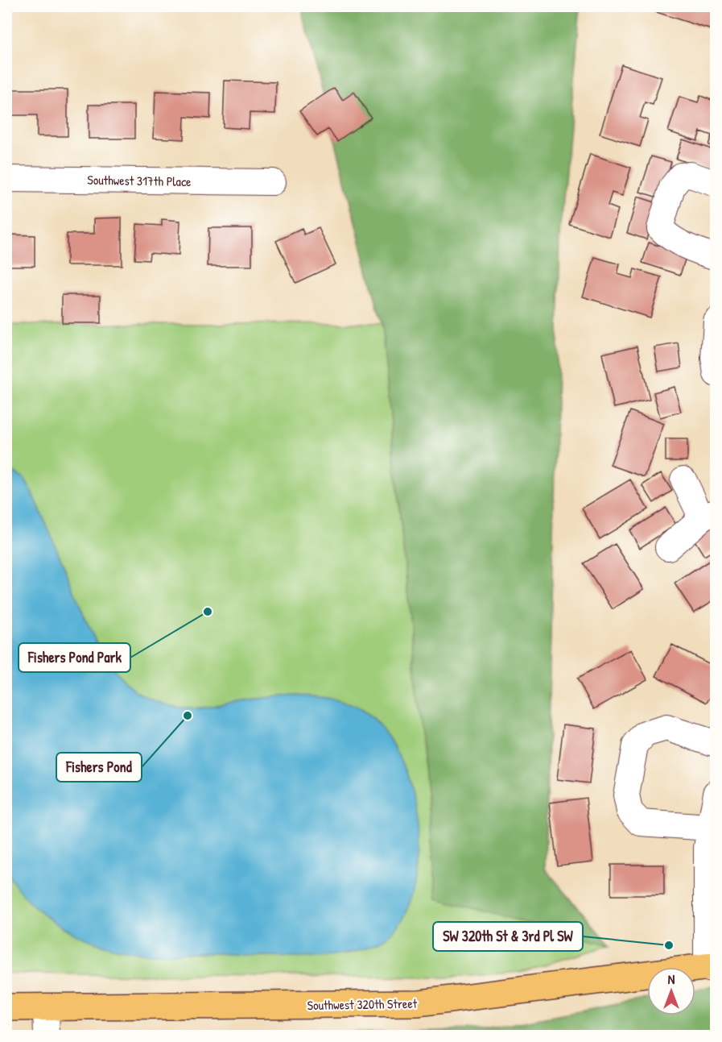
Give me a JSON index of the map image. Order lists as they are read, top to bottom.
{
  "streets": {
    "main road": ["Southwest 320th Street"],
    "street": ["Southwest 317th Place"]
  },
  "places": ["Fishers Pond Park", "Fishers Pond", "SW 320th St & 3rd Pl SW"],
  "north": "top"
}
